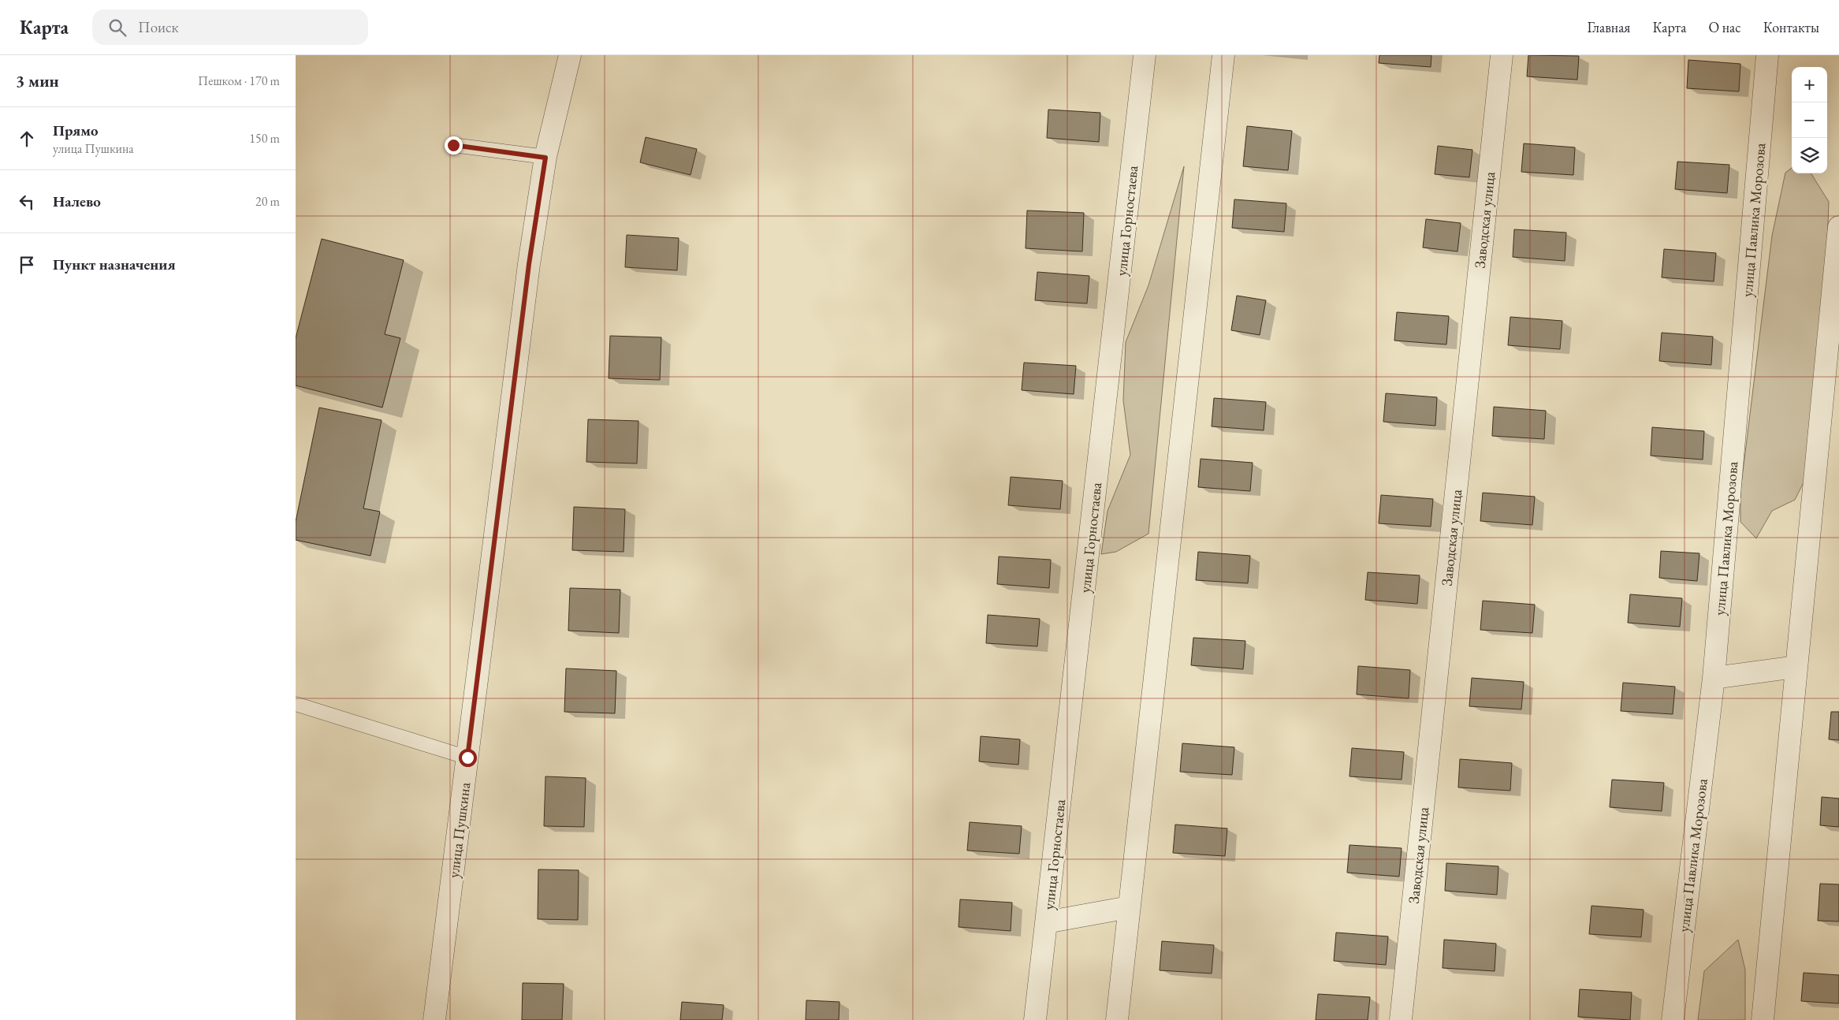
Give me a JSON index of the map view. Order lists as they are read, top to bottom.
{
  "streets": {
    "street": [
      "Заводская улица",
      "улица Павлика Морозова",
      "улица Горностаева",
      "улица Пушкина"
    ]
  },
  "page": {
    "header": "Карта",
    "search": "Поиск",
    "nav": [
      "Главная",
      "Карта",
      "О нас",
      "Контакты"
    ],
    "heading": ["3 мин", "Пешком · 170 m"],
    "map_buttons": ["+", "−"],
    "list": [
      ["Прямо", "улица Пушкина", "150 m"],
      ["Налево", "20 m"],
      "Пункт назначения"
    ]
  }
}
